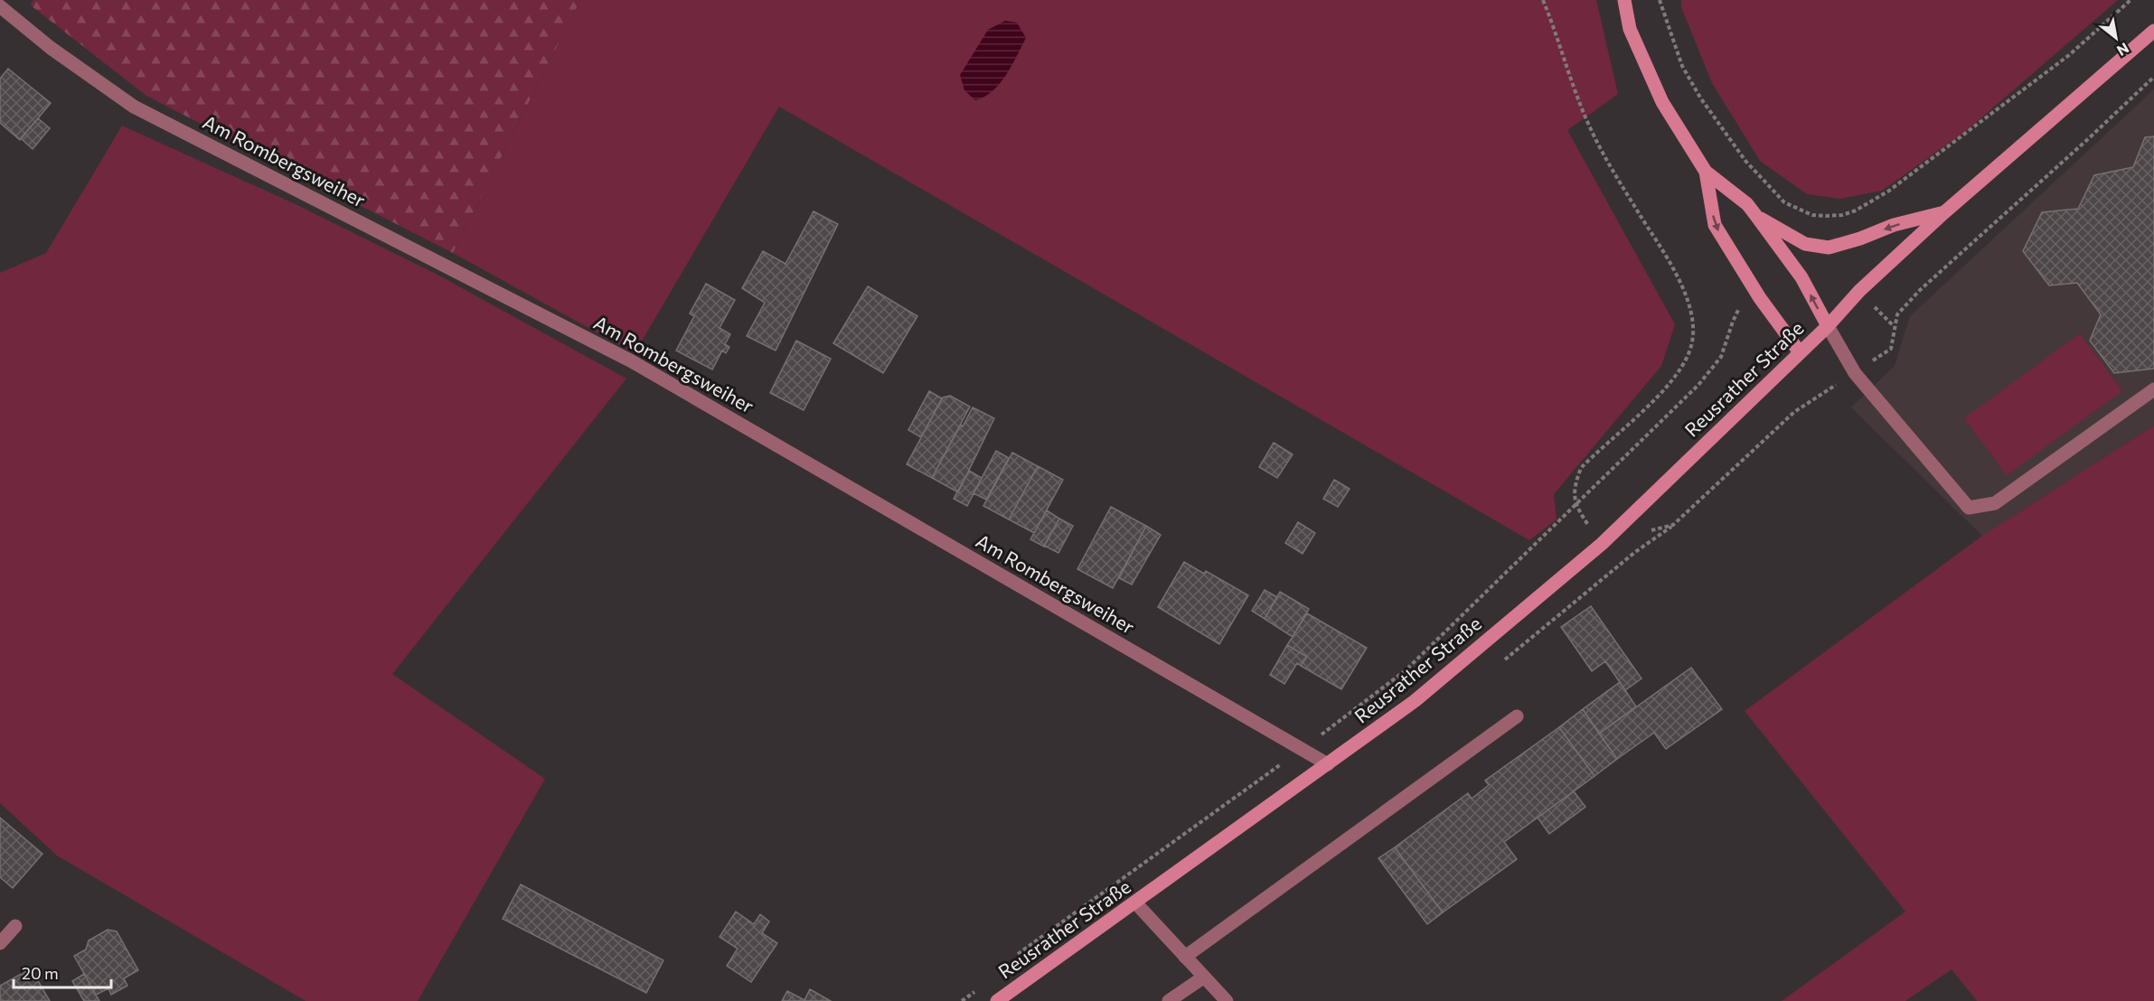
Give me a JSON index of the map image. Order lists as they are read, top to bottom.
{
  "streets": {
    "main road": ["Reusrather Straße"],
    "street": ["Am Rombergsweiher"]
  },
  "crossings": [
    ["Am Rombergsweiher", "Reusrather Straße"]
  ],
  "scale_bar": "20 m",
  "north": "bottom right"
}
